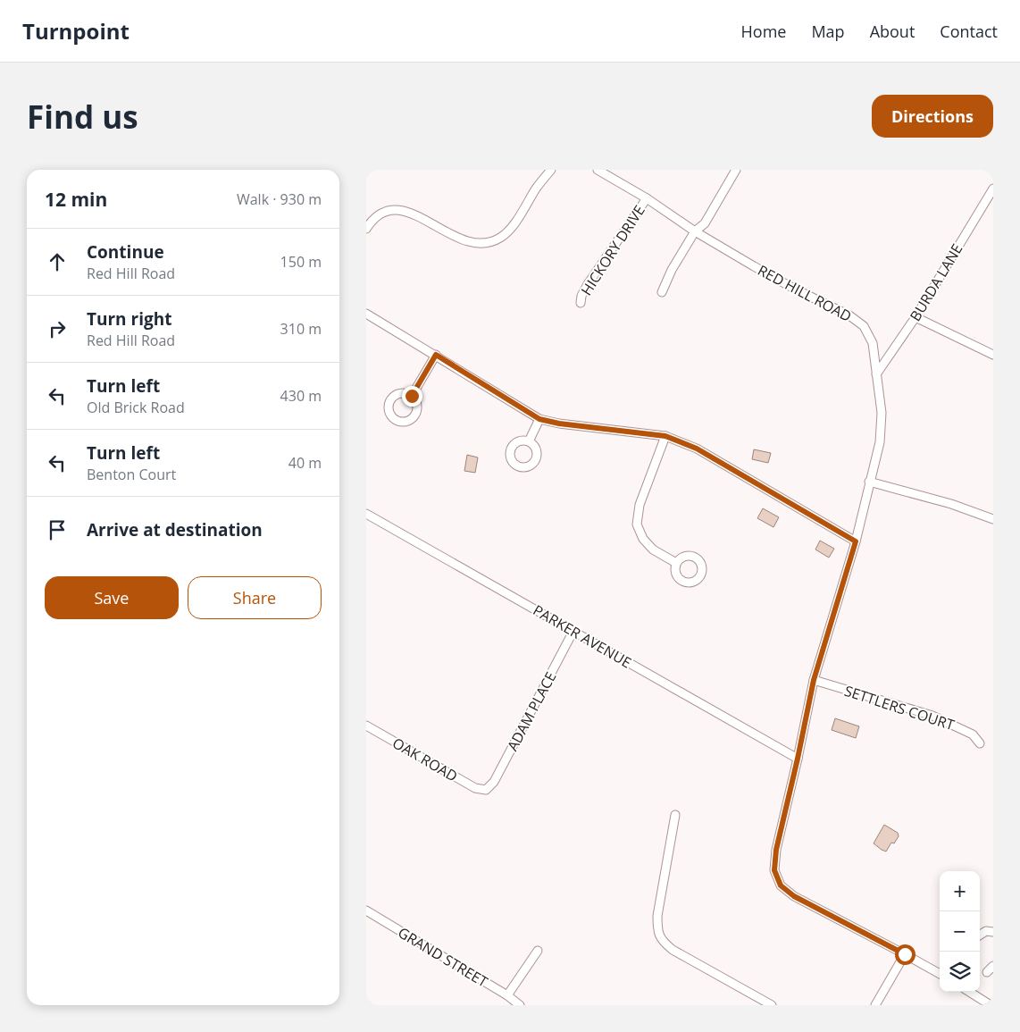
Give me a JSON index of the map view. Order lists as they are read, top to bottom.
{
  "streets": {
    "street": [
      "HICKORY DRIVE",
      "BURDA LANE",
      "RED HILL ROAD",
      "PARKER AVENUE",
      "SETTLERS COURT",
      "ADAM PLACE",
      "OAK ROAD",
      "GRAND STREET"
    ]
  },
  "crossings": [
    ["HICKORY DRIVE", "RED HILL ROAD"],
    ["BURDA LANE", "RED HILL ROAD"],
    ["RED HILL ROAD", "PARKER AVENUE"],
    ["RED HILL ROAD", "SETTLERS COURT"],
    ["PARKER AVENUE", "ADAM PLACE"],
    ["ADAM PLACE", "OAK ROAD"]
  ],
  "page": {
    "header": "Turnpoint",
    "nav": [
      "Home",
      "Map",
      "About",
      "Contact"
    ],
    "buttons": [
      "Directions",
      ["Save", "Share"]
    ],
    "title": "Find us",
    "heading": ["12 min", "Walk · 930 m"],
    "list": [
      ["Continue", "Red Hill Road", "150 m"],
      ["Turn right", "Red Hill Road", "310 m"],
      ["Turn left", "Old Brick Road", "430 m"],
      ["Turn left", "Benton Court", "40 m"],
      "Arrive at destination"
    ],
    "map_buttons": ["+", "−"]
  }
}
